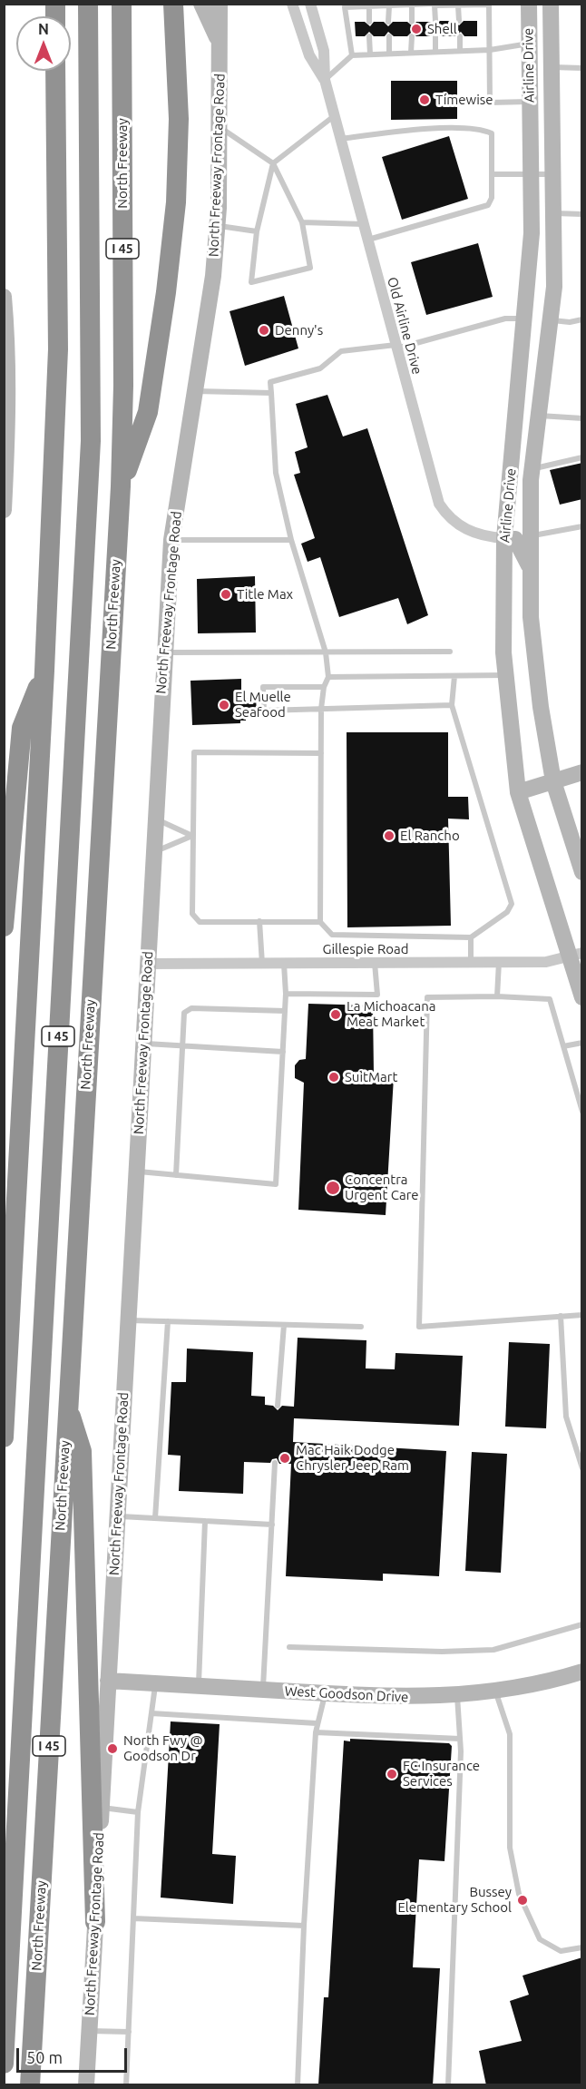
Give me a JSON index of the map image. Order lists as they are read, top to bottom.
{
  "streets": {
    "highway": ["North Freeway", "I 45"],
    "main road": ["Airline Drive", "North Freeway Frontage Road", "West Goodson Drive"],
    "street": ["Old Airline Drive", "Gillespie Road"]
  },
  "crossings": [
    ["Airline Drive", "Old Airline Drive"],
    ["Airline Drive", "Gillespie Road"],
    ["North Freeway Frontage Road", "Gillespie Road"],
    ["North Freeway Frontage Road", "West Goodson Drive"]
  ],
  "places": [
    "Shell",
    "Timewise",
    "Denny's",
    "Title Max",
    "El Muelle Seafood",
    "El Rancho",
    "La Michoacana Meat Market",
    "SuitMart",
    "Concentra Urgent Care",
    "Mac Haik Dodge Chrysler Jeep Ram",
    "North Fwy @ Goodson Dr",
    "FC Insurance Services",
    "Bussey Elementary School"
  ],
  "scale_bar": "50 m",
  "north": "top"
}
